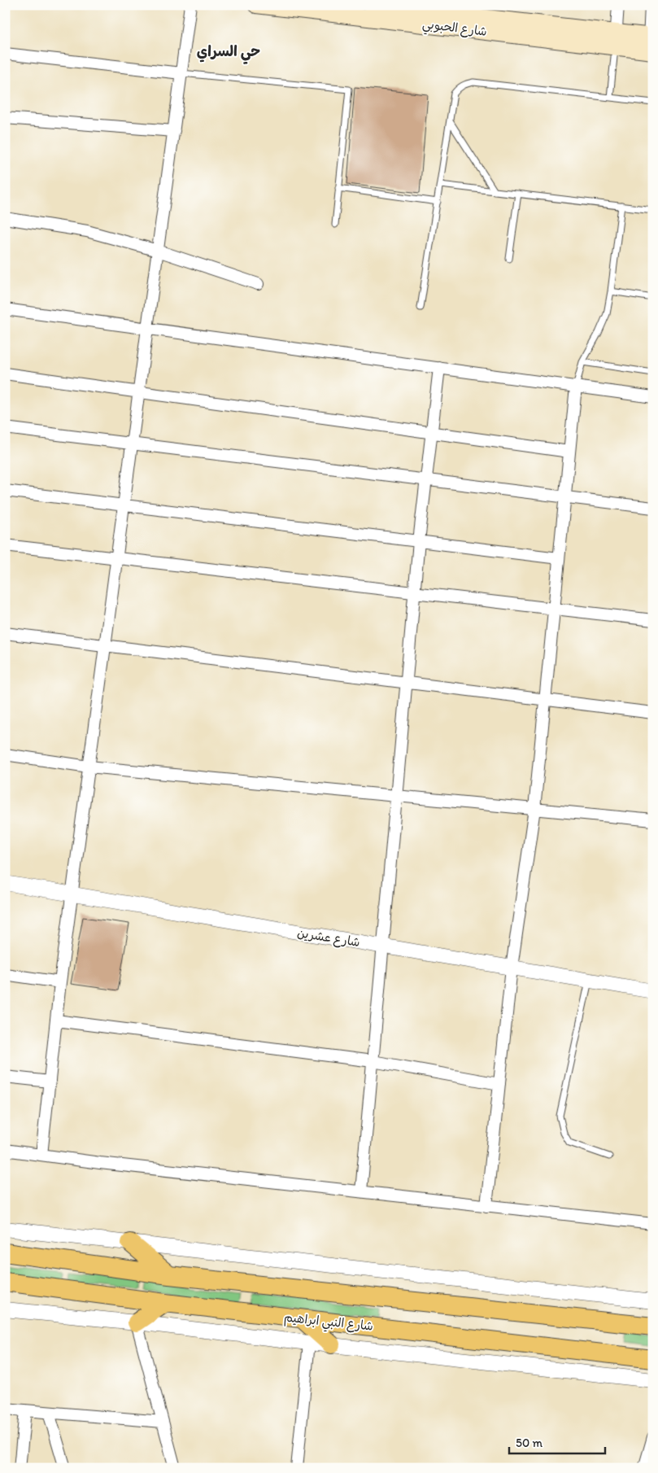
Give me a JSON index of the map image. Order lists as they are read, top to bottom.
{
  "streets": {
    "main road": ["شارع الحبوبي", "شارع النبي ابراهيم"],
    "street": ["شارع عشرين"]
  },
  "districts": ["حي السراي"],
  "scale_bar": "50 m"
}
